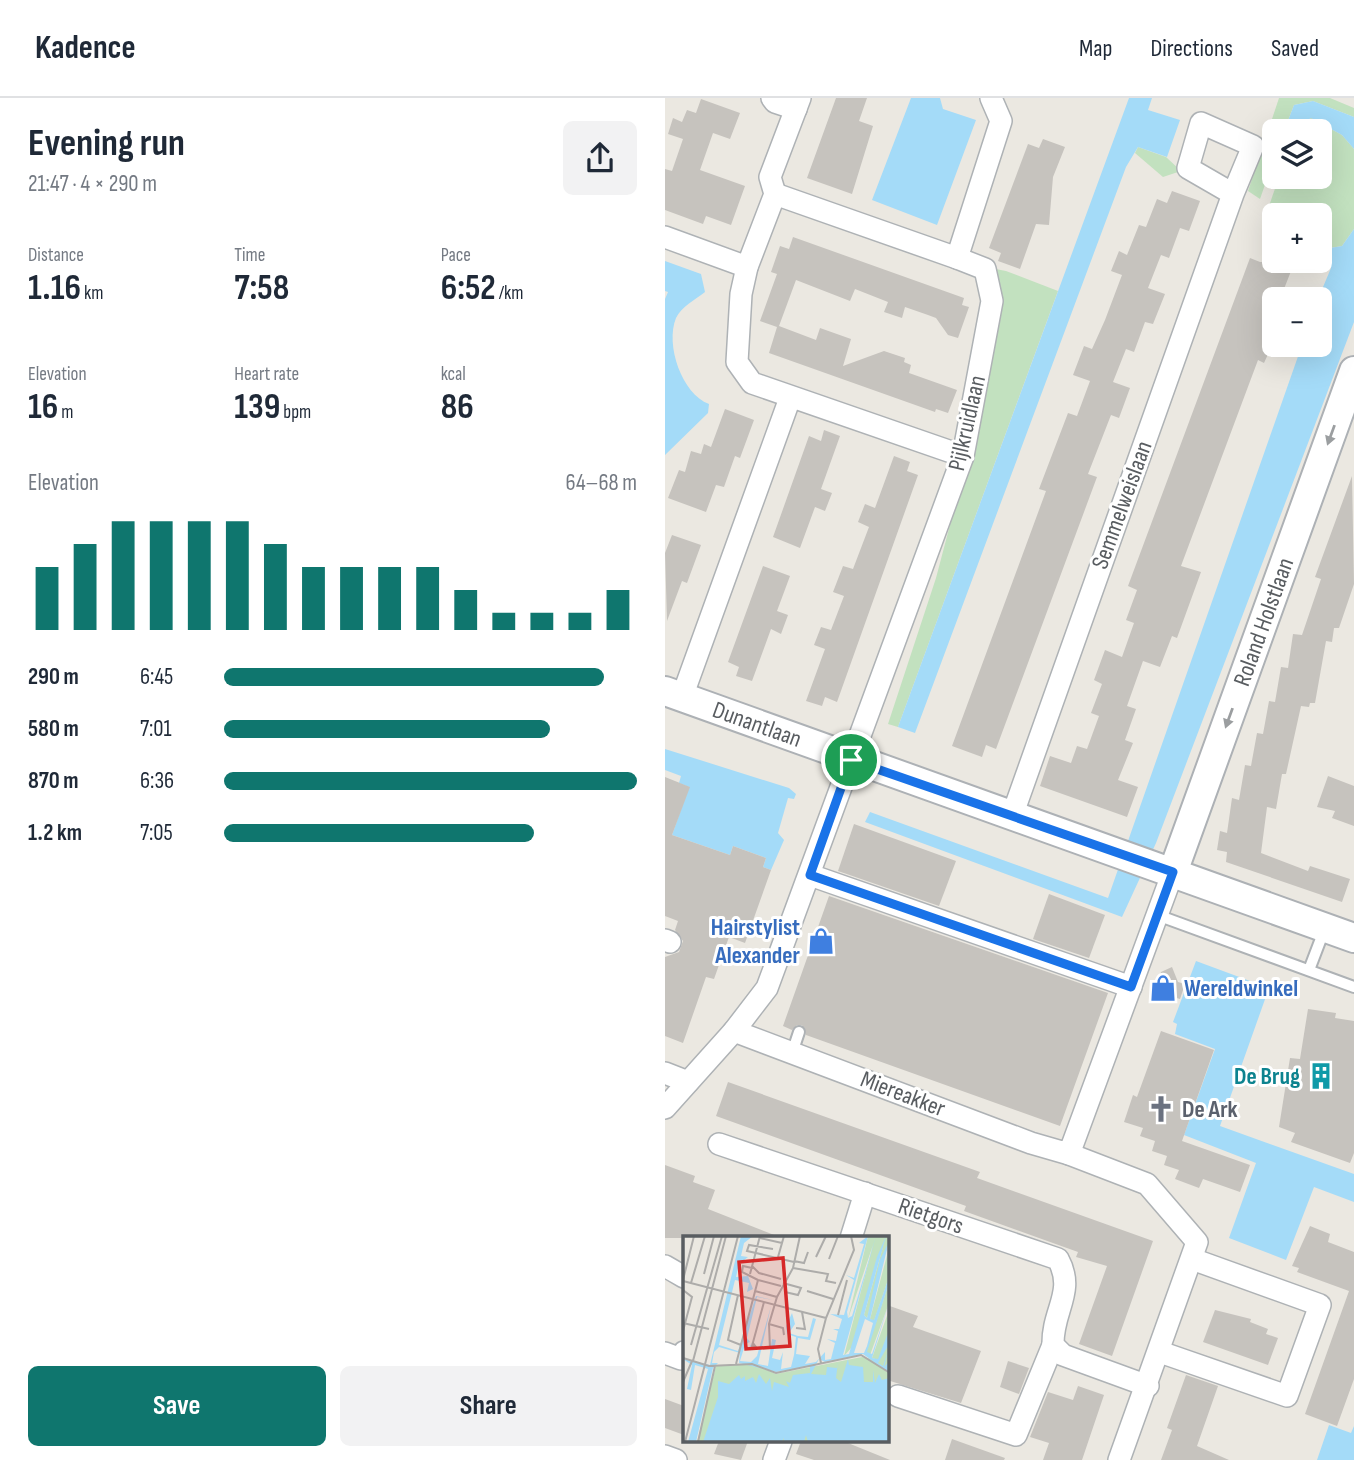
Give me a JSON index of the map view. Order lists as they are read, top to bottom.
{
  "streets": {
    "street": [
      "Pijlkruidlaan",
      "Semmelweislaan",
      "Roland Holstlaan",
      "Dunantlaan",
      "Miereakker",
      "Rietgors"
    ]
  },
  "crossings": [
    ["Pijlkruidlaan", "Dunantlaan"],
    ["Semmelweislaan", "Dunantlaan"],
    ["Roland Holstlaan", "Dunantlaan"]
  ],
  "one_way": ["Roland Holstlaan"],
  "places": {
    "shop": ["Hairstylist Alexander", "Wereldwinkel"],
    "building": ["De Brug"],
    "church": ["De Ark"]
  },
  "page": {
    "header": "Kadence",
    "nav": ["Map", "Directions", "Saved"],
    "heading": ["Evening run", "21:47 · 4 × 290 m"],
    "map_buttons": ["+", "−"],
    "stats": [
      ["Distance", "1.16 km"],
      ["Time", "7:58"],
      ["Pace", "6:52 /km"],
      ["Elevation", "16 m"],
      ["Heart rate", "139 bpm"],
      ["kcal", "86"]
    ],
    "chart": ["Elevation", "64–68 m"],
    "list": [
      {
        "name": "290 m",
        "note": "6:45"
      },
      {
        "name": "580 m",
        "note": "7:01"
      },
      {
        "name": "870 m",
        "note": "6:36"
      },
      {
        "name": "1.2 km",
        "note": "7:05"
      }
    ],
    "buttons": ["Save", "Share"]
  }
}
